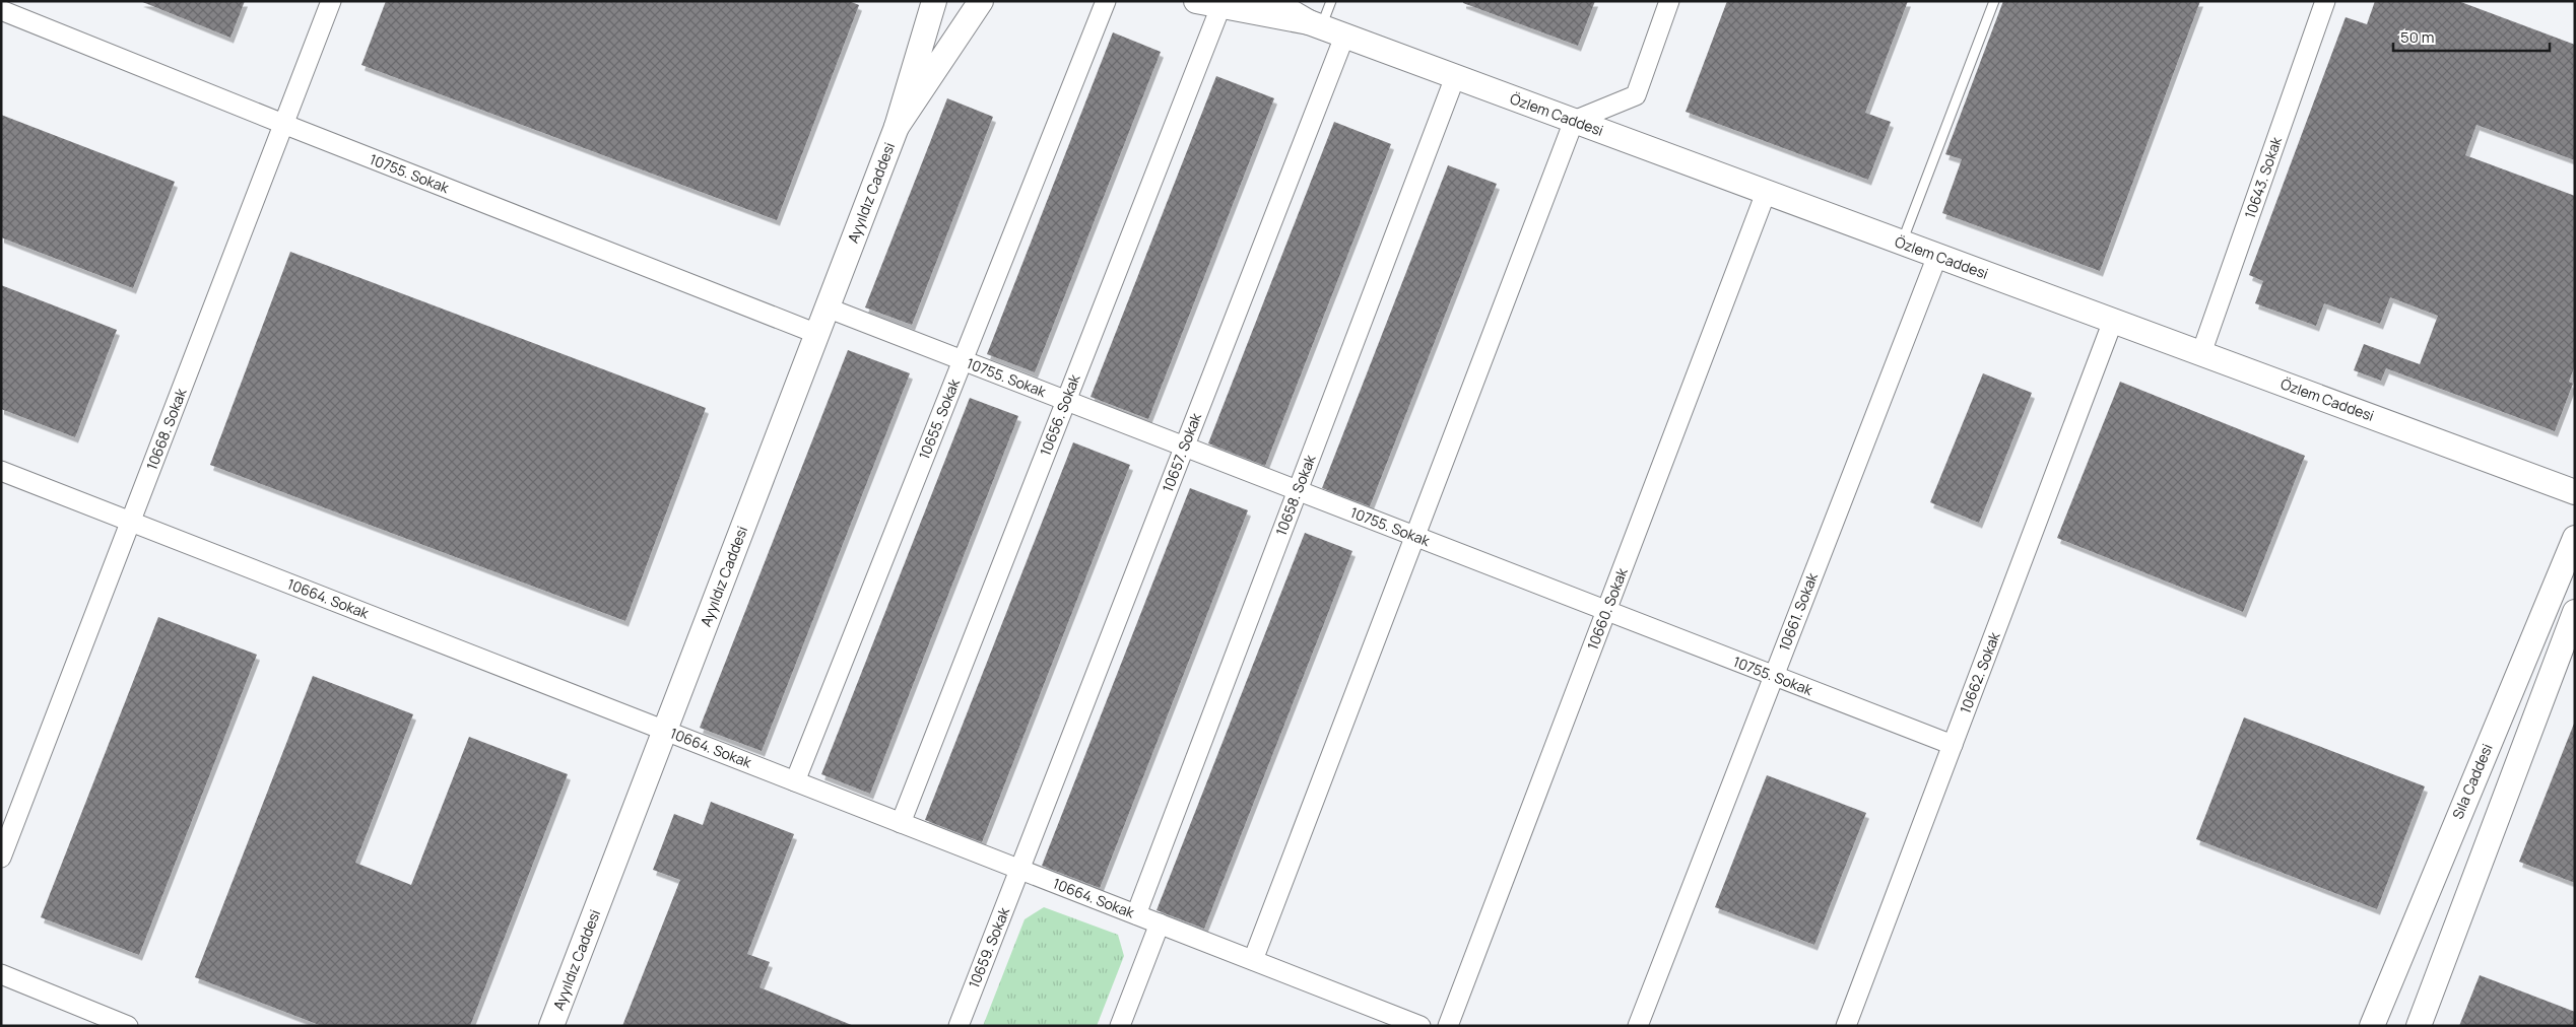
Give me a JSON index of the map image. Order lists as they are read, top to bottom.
{
  "streets": {
    "street": [
      "Özlem Caddesi",
      "10755. Sokak",
      "10643. Sokak",
      "Ayyıldız Caddesi",
      "10656. Sokak",
      "10655. Sokak",
      "10668. Sokak",
      "10657. Sokak",
      "10658. Sokak",
      "10664. Sokak",
      "10660. Sokak",
      "10661. Sokak",
      "10662. Sokak",
      "Sıla Caddesi",
      "10659. Sokak"
    ]
  },
  "crossings": [
    ["Özlem Caddesi", "10643. Sokak"],
    ["Özlem Caddesi", "10656. Sokak"],
    ["Özlem Caddesi", "10657. Sokak"],
    ["Özlem Caddesi", "10658. Sokak"],
    ["Özlem Caddesi", "10660. Sokak"],
    ["Özlem Caddesi", "10661. Sokak"],
    ["Özlem Caddesi", "10662. Sokak"],
    ["10755. Sokak", "Ayyıldız Caddesi"],
    ["10755. Sokak", "10656. Sokak"],
    ["10755. Sokak", "10655. Sokak"],
    ["10755. Sokak", "10668. Sokak"],
    ["10755. Sokak", "10657. Sokak"],
    ["10755. Sokak", "10658. Sokak"],
    ["10755. Sokak", "10660. Sokak"],
    ["10755. Sokak", "10661. Sokak"],
    ["10755. Sokak", "10662. Sokak"],
    ["Ayyıldız Caddesi", "10664. Sokak"],
    ["10656. Sokak", "10664. Sokak"],
    ["10655. Sokak", "10664. Sokak"],
    ["10668. Sokak", "10664. Sokak"],
    ["10657. Sokak", "10664. Sokak"],
    ["10657. Sokak", "10659. Sokak"],
    ["10658. Sokak", "10664. Sokak"],
    ["10664. Sokak", "10659. Sokak"]
  ],
  "scale_bar": "50 m"
}
